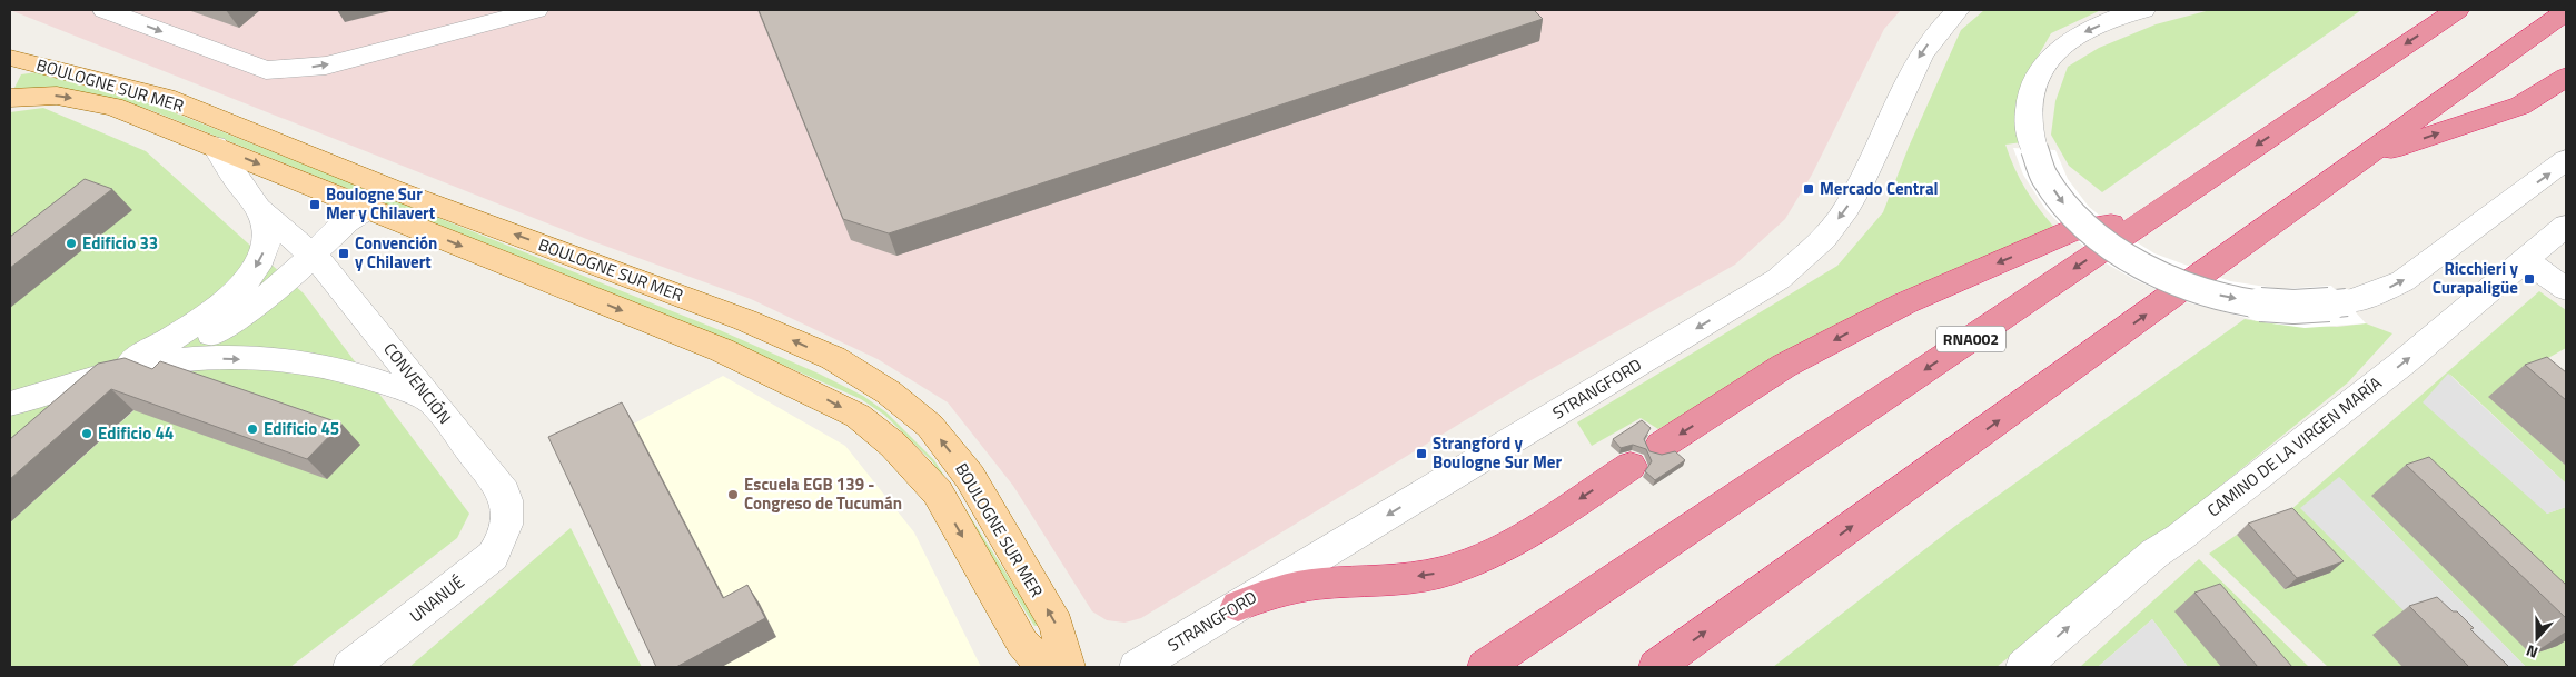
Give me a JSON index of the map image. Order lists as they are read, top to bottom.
{
  "streets": {
    "highway": ["RNA002"],
    "main road": ["BOULOGNE SUR MER"],
    "street": [
      "CONVENCIÓN",
      "STRANGFORD",
      "CAMINO DE LA VIRGEN MARÍA",
      "UNANUÉ"
    ]
  },
  "crossings": [
    ["CONVENCIÓN", "UNANUÉ"]
  ],
  "one_way": ["STRANGFORD", "CAMINO DE LA VIRGEN MARÍA"],
  "places": {
    "transit": [
      "Mercado Central",
      "Boulogne Sur Mer y Chilavert",
      "Convención y Chilavert",
      "Ricchieri y Curapaligüe",
      "Strangford y Boulogne Sur Mer"
    ],
    "other": [
      "Edificio 33",
      "Edificio 45",
      "Edificio 44",
      "Escuela EGB 139 - Congreso de Tucumán"
    ]
  },
  "north": "bottom"
}
